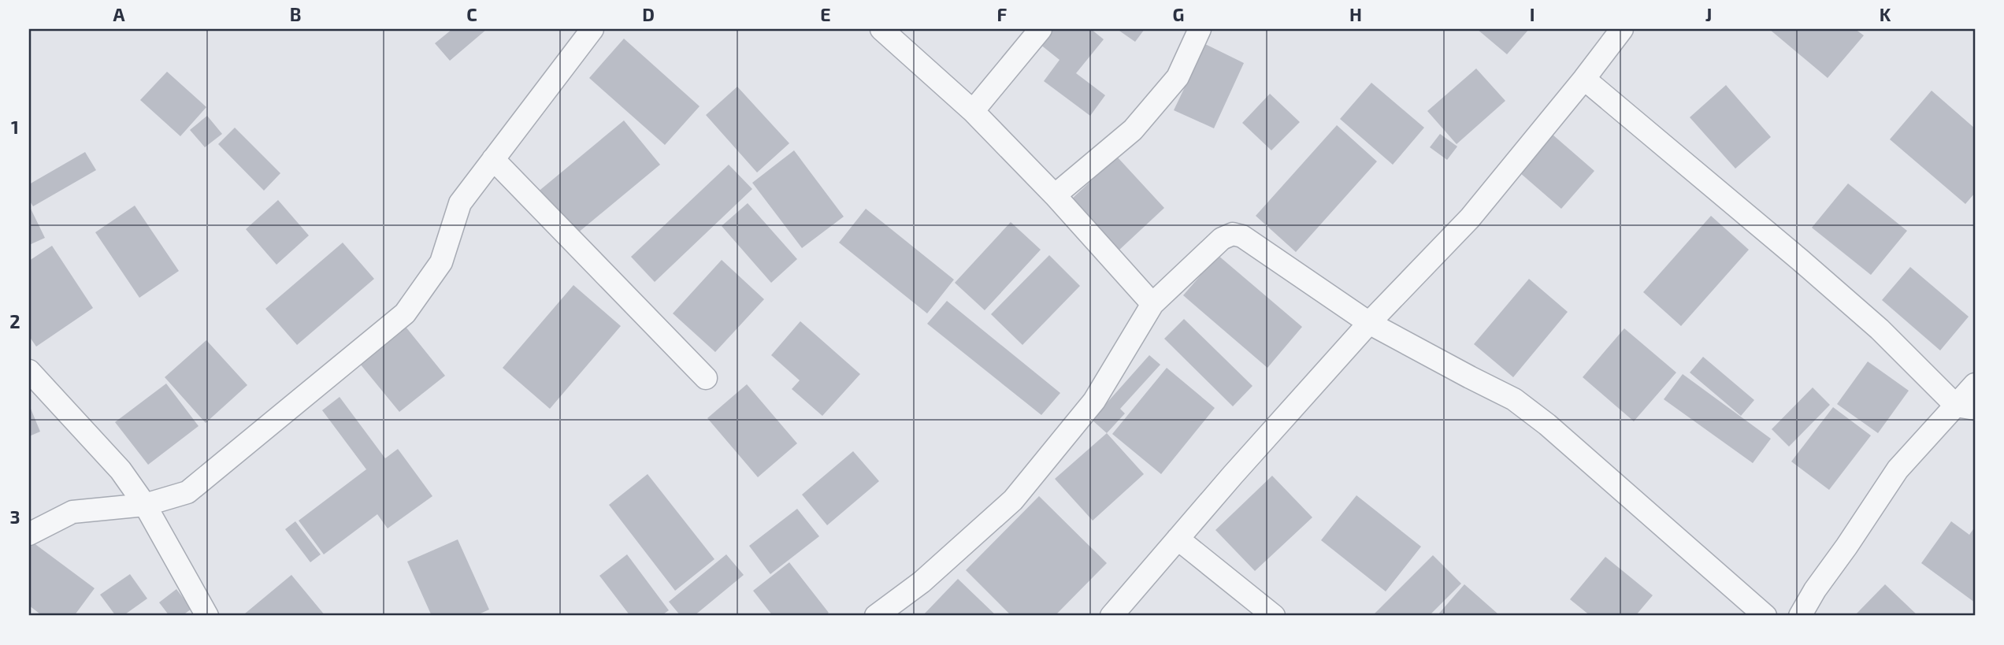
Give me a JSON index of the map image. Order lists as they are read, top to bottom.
{
  "grid": {
    "columns": [
      "A",
      "B",
      "C",
      "D",
      "E",
      "F",
      "G",
      "H",
      "I",
      "J",
      "K"
    ],
    "rows": ["1", "2", "3"]
  }
}
